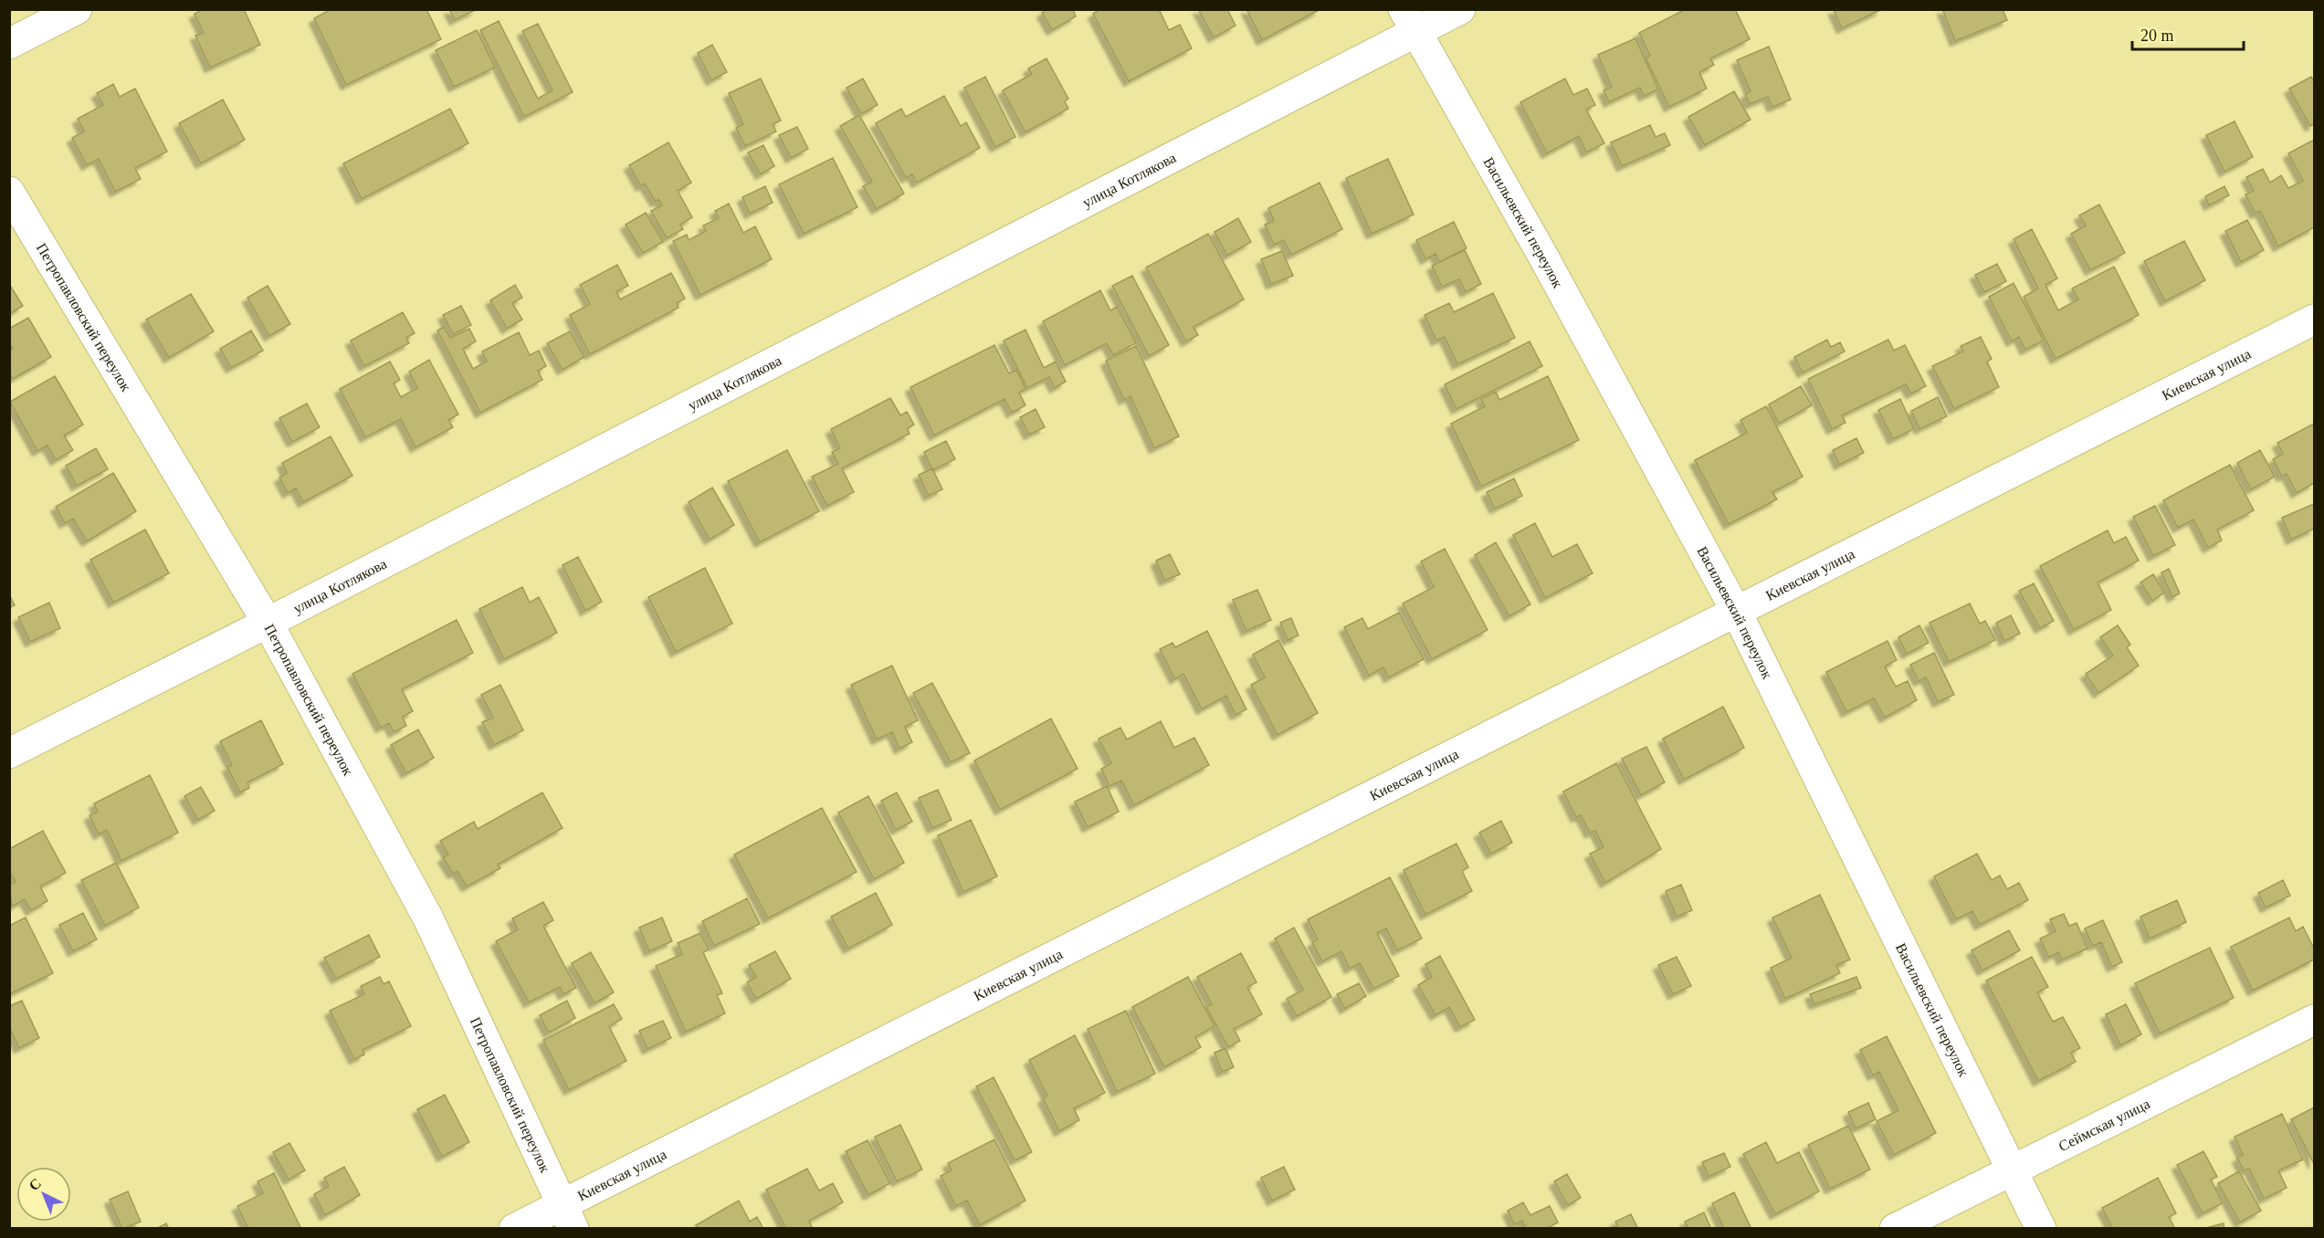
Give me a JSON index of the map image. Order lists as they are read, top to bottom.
{
  "streets": {
    "street": [
      "улица Котлякова",
      "Васильевский переулок",
      "Петропавловский переулок",
      "Киевская улица",
      "Сеймская улица"
    ]
  },
  "crossings": [
    ["улица Котлякова", "Васильевский переулок"],
    ["улица Котлякова", "Петропавловский переулок"],
    ["Васильевский переулок", "Киевская улица"],
    ["Васильевский переулок", "Сеймская улица"],
    ["Петропавловский переулок", "Киевская улица"]
  ],
  "scale_bar": "20 m",
  "north": "top left"
}
